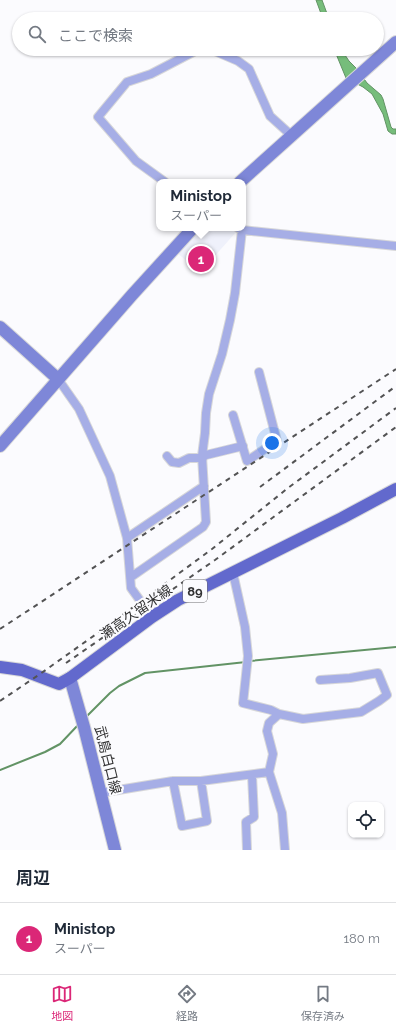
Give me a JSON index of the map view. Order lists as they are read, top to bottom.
{
  "streets": {
    "main road": ["89", "瀬高久留米線"],
    "street": ["武島白口線"]
  },
  "crossings": [
    ["瀬高久留米線", "武島白口線"]
  ],
  "page": {
    "search": "ここで検索",
    "popup": ["Ministop", "スーパー"],
    "pins": "1",
    "heading": "周辺",
    "list": [
      {
        "mark": "1",
        "name": "Ministop",
        "note": "スーパー",
        "value": "180 m"
      }
    ],
    "nav": ["地図", "経路", "保存済み"]
  }
}
